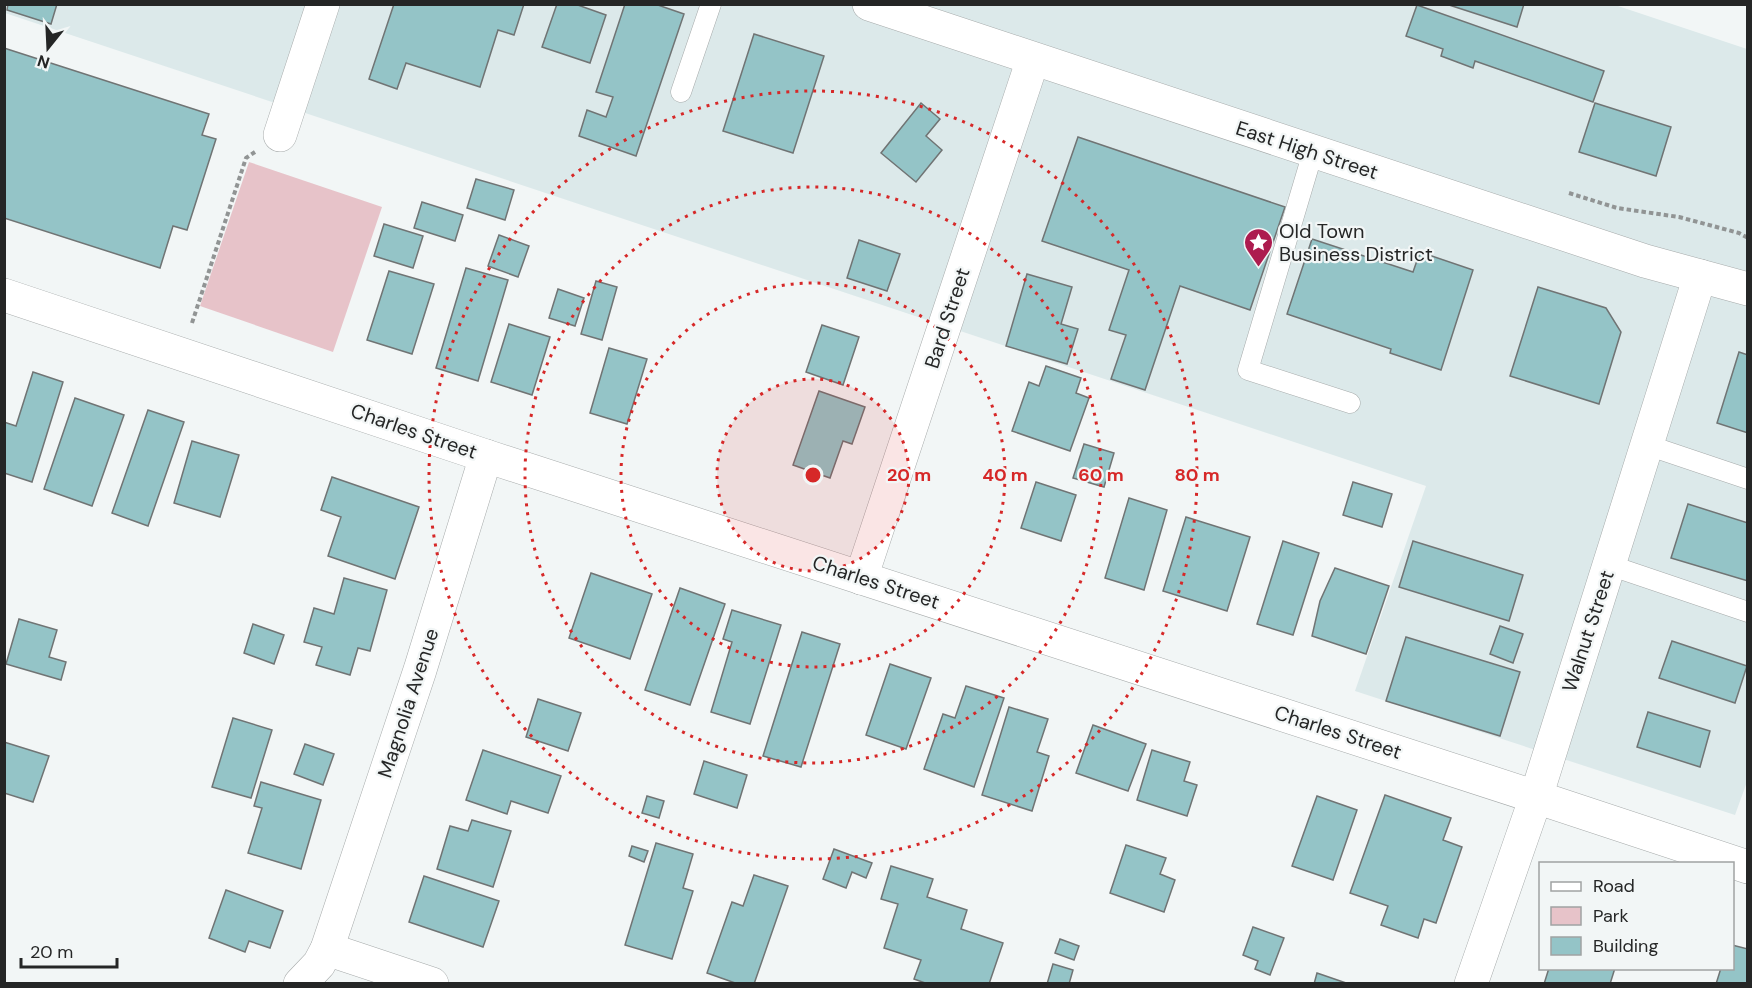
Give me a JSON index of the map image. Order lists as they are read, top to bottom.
{
  "streets": {
    "street": [
      "East High Street",
      "Bard Street",
      "Charles Street",
      "Walnut Street",
      "Magnolia Avenue"
    ]
  },
  "crossings": [
    ["East High Street", "Bard Street"],
    ["East High Street", "Walnut Street"],
    ["Bard Street", "Charles Street"],
    ["Charles Street", "Walnut Street"],
    ["Charles Street", "Magnolia Avenue"]
  ],
  "places": {
    "place": ["Old Town Business District"]
  },
  "legend": ["Road", "Park", "Building"],
  "scale_bar": "20 m",
  "north": "bottom",
  "rings": [
    "20 m",
    "40 m",
    "60 m",
    "80 m"
  ]
}
